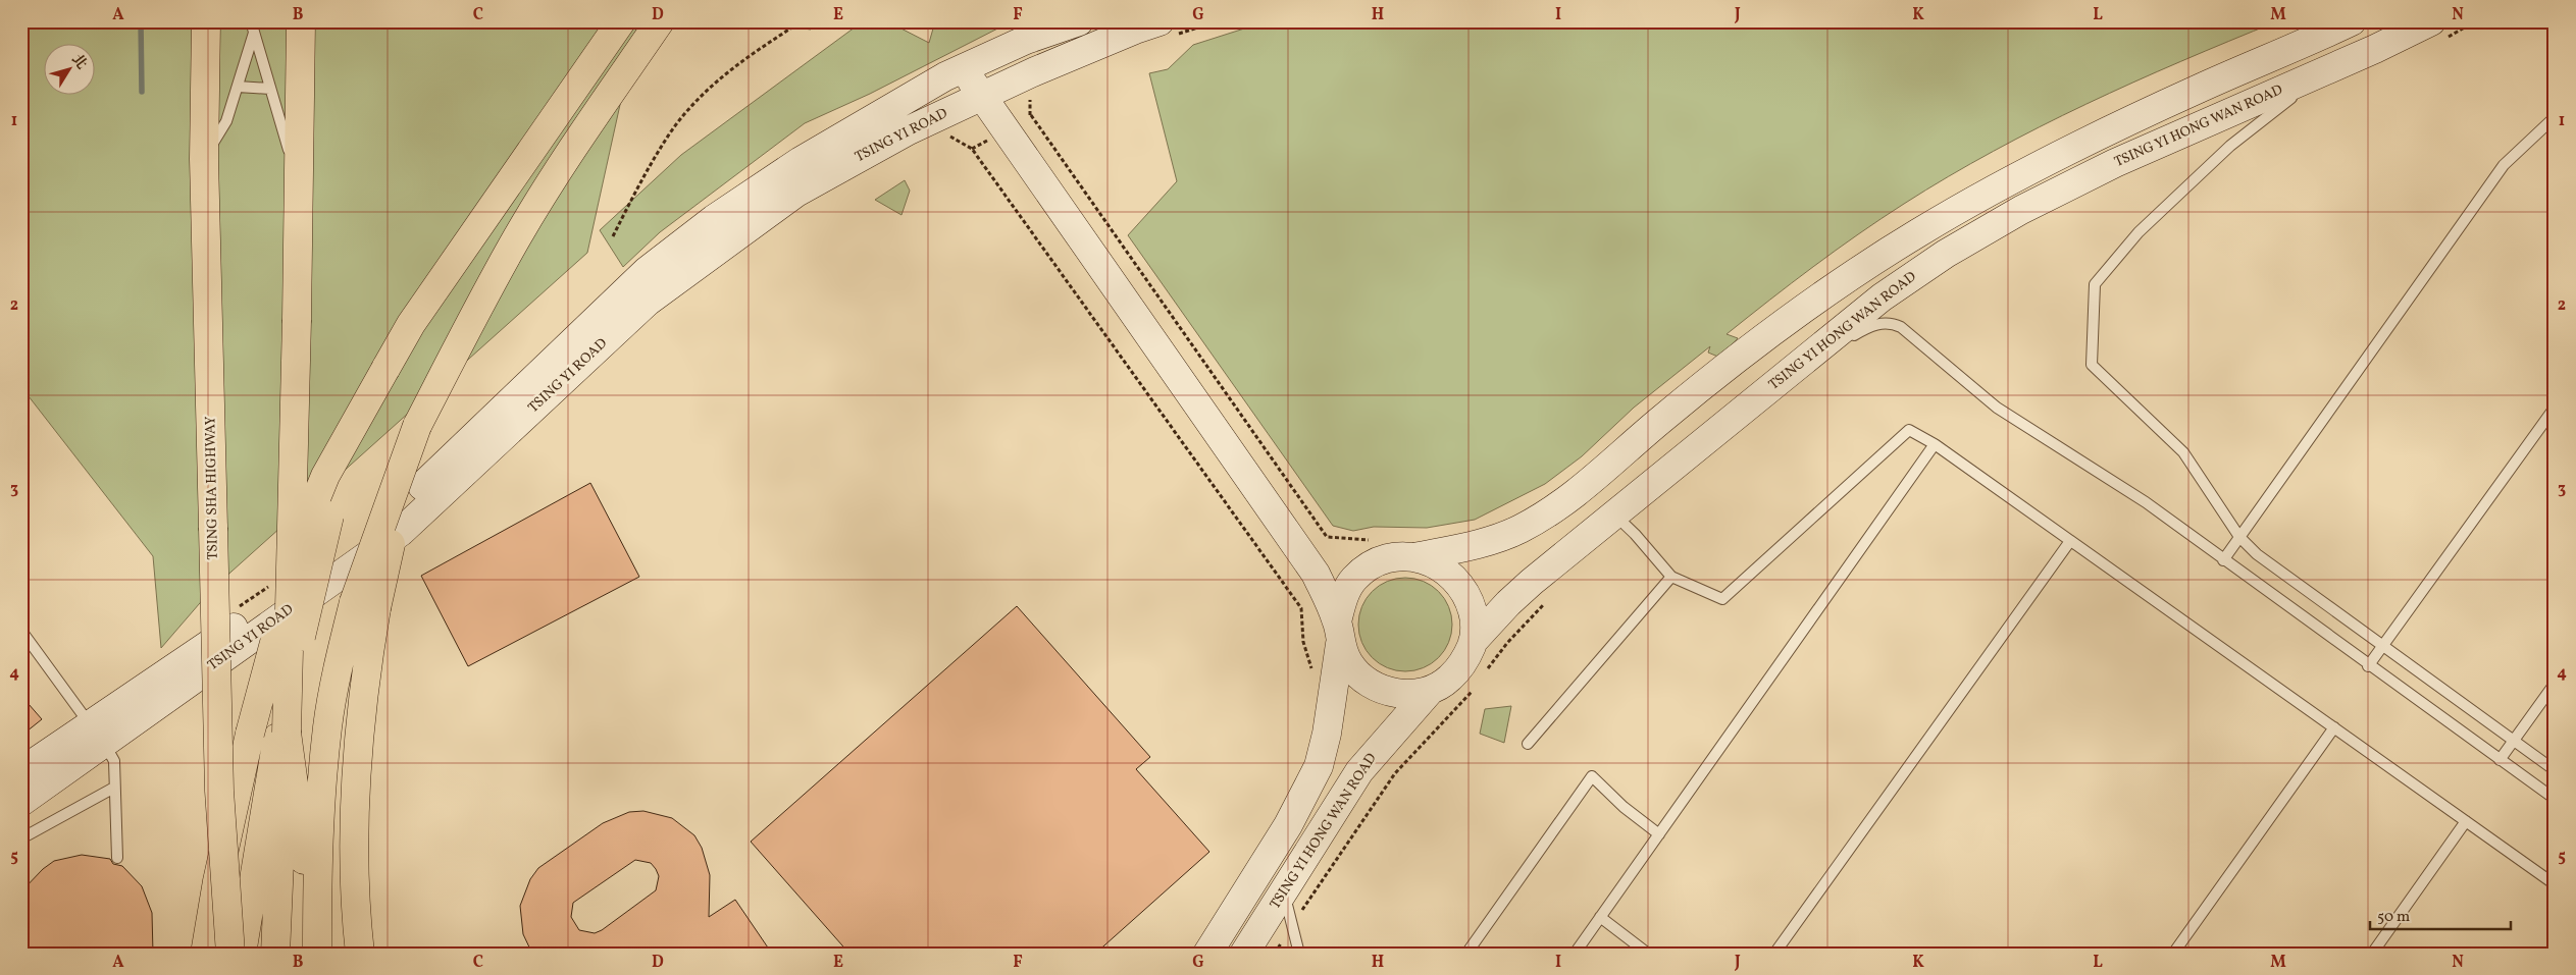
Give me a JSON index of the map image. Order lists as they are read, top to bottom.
{
  "streets": {
    "highway": ["TSING SHA HIGHWAY"],
    "street": ["TSING YI HONG WAN ROAD", "TSING YI ROAD"]
  },
  "scale_bar": "50 m",
  "north": "top right",
  "grid": {
    "columns": [
      "A",
      "B",
      "C",
      "D",
      "E",
      "F",
      "G",
      "H",
      "I",
      "J",
      "K",
      "L",
      "M",
      "N"
    ],
    "rows": [
      "1",
      "2",
      "3",
      "4",
      "5"
    ]
  }
}
